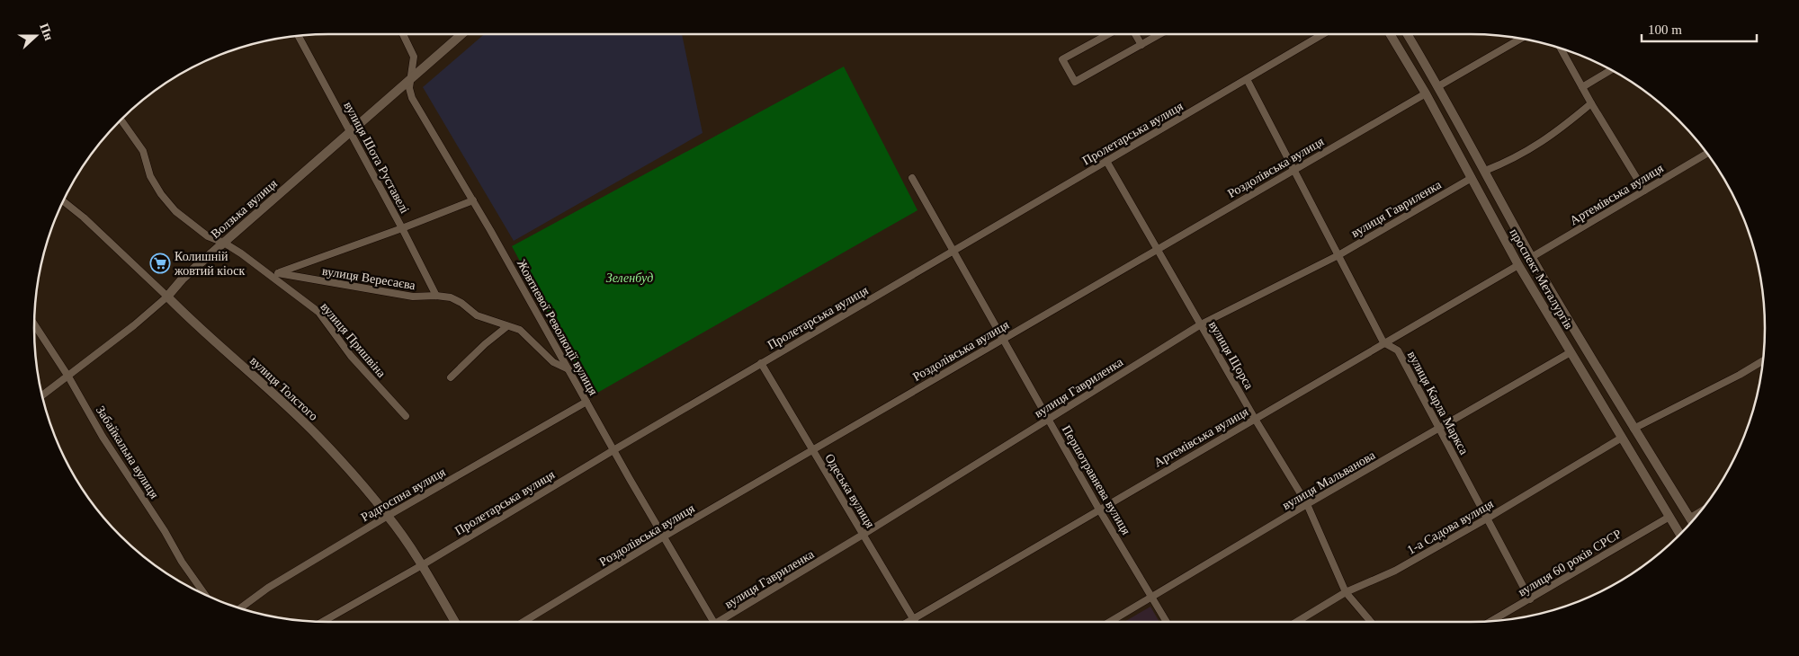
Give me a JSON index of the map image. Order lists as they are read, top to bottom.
{
  "streets": {
    "street": [
      "Пролетарська вулиця",
      "вулиця Шота Руставелі",
      "Роздолівська вулиця",
      "Артемівська вулиця",
      "Волзька вулиця",
      "вулиця Гавриленка",
      "вулиця Вересаєва",
      "проспект Металургів",
      "Жовтневої Революції вулиця",
      "вулиця Пришвіна",
      "вулиця Щорса",
      "вулиця Толстого",
      "вулиця Карла Маркса",
      "Забайкальна вулиця",
      "Першотравнева вулиця",
      "вулиця Мальванова",
      "Одеська вулиця",
      "Радгоспна вулиця",
      "1-а Садова вулиця",
      "вулиця 60 років СРСР"
    ]
  },
  "crossings": [
    ["Пролетарська вулиця", "Жовтневої Революції вулиця"],
    ["Пролетарська вулиця", "вулиця Щорса"],
    ["Пролетарська вулиця", "вулиця Толстого"],
    ["Пролетарська вулиця", "вулиця Карла Маркса"],
    ["Пролетарська вулиця", "Першотравнева вулиця"],
    ["Пролетарська вулиця", "Одеська вулиця"],
    ["вулиця Шота Руставелі", "Волзька вулиця"],
    ["вулиця Шота Руставелі", "вулиця Вересаєва"],
    ["Роздолівська вулиця", "проспект Металургів"],
    ["Роздолівська вулиця", "Жовтневої Революції вулиця"],
    ["Роздолівська вулиця", "вулиця Щорса"],
    ["Роздолівська вулиця", "вулиця Карла Маркса"],
    ["Роздолівська вулиця", "Першотравнева вулиця"],
    ["Роздолівська вулиця", "Одеська вулиця"],
    ["Артемівська вулиця", "проспект Металургів"],
    ["Артемівська вулиця", "вулиця Щорса"],
    ["Артемівська вулиця", "вулиця Карла Маркса"],
    ["Артемівська вулиця", "Першотравнева вулиця"],
    ["Артемівська вулиця", "Одеська вулиця"],
    ["Волзька вулиця", "Жовтневої Революції вулиця"],
    ["Волзька вулиця", "вулиця Пришвіна"],
    ["Волзька вулиця", "вулиця Толстого"],
    ["Волзька вулиця", "Забайкальна вулиця"],
    ["вулиця Гавриленка", "проспект Металургів"],
    ["вулиця Гавриленка", "вулиця Щорса"],
    ["вулиця Гавриленка", "вулиця Карла Маркса"],
    ["вулиця Гавриленка", "Першотравнева вулиця"],
    ["вулиця Гавриленка", "Одеська вулиця"],
    ["вулиця Вересаєва", "Жовтневої Революції вулиця"],
    ["вулиця Вересаєва", "вулиця Пришвіна"],
    ["проспект Металургів", "вулиця Мальванова"],
    ["проспект Металургів", "1-а Садова вулиця"],
    ["проспект Металургів", "вулиця 60 років СРСР"],
    ["Жовтневої Революції вулиця", "Радгоспна вулиця"],
    ["вулиця Щорса", "вулиця Мальванова"],
    ["вулиця Щорса", "1-а Садова вулиця"],
    ["вулиця Толстого", "Радгоспна вулиця"],
    ["вулиця Карла Маркса", "вулиця Мальванова"],
    ["вулиця Карла Маркса", "1-а Садова вулиця"],
    ["вулиця Карла Маркса", "вулиця 60 років СРСР"],
    ["Першотравнева вулиця", "вулиця Мальванова"]
  ],
  "parks": ["Зеленбуд"],
  "places": {
    "supermarket": ["Колишній жовтий кіоск"]
  },
  "scale_bar": "100 m",
  "north": "right"
}
